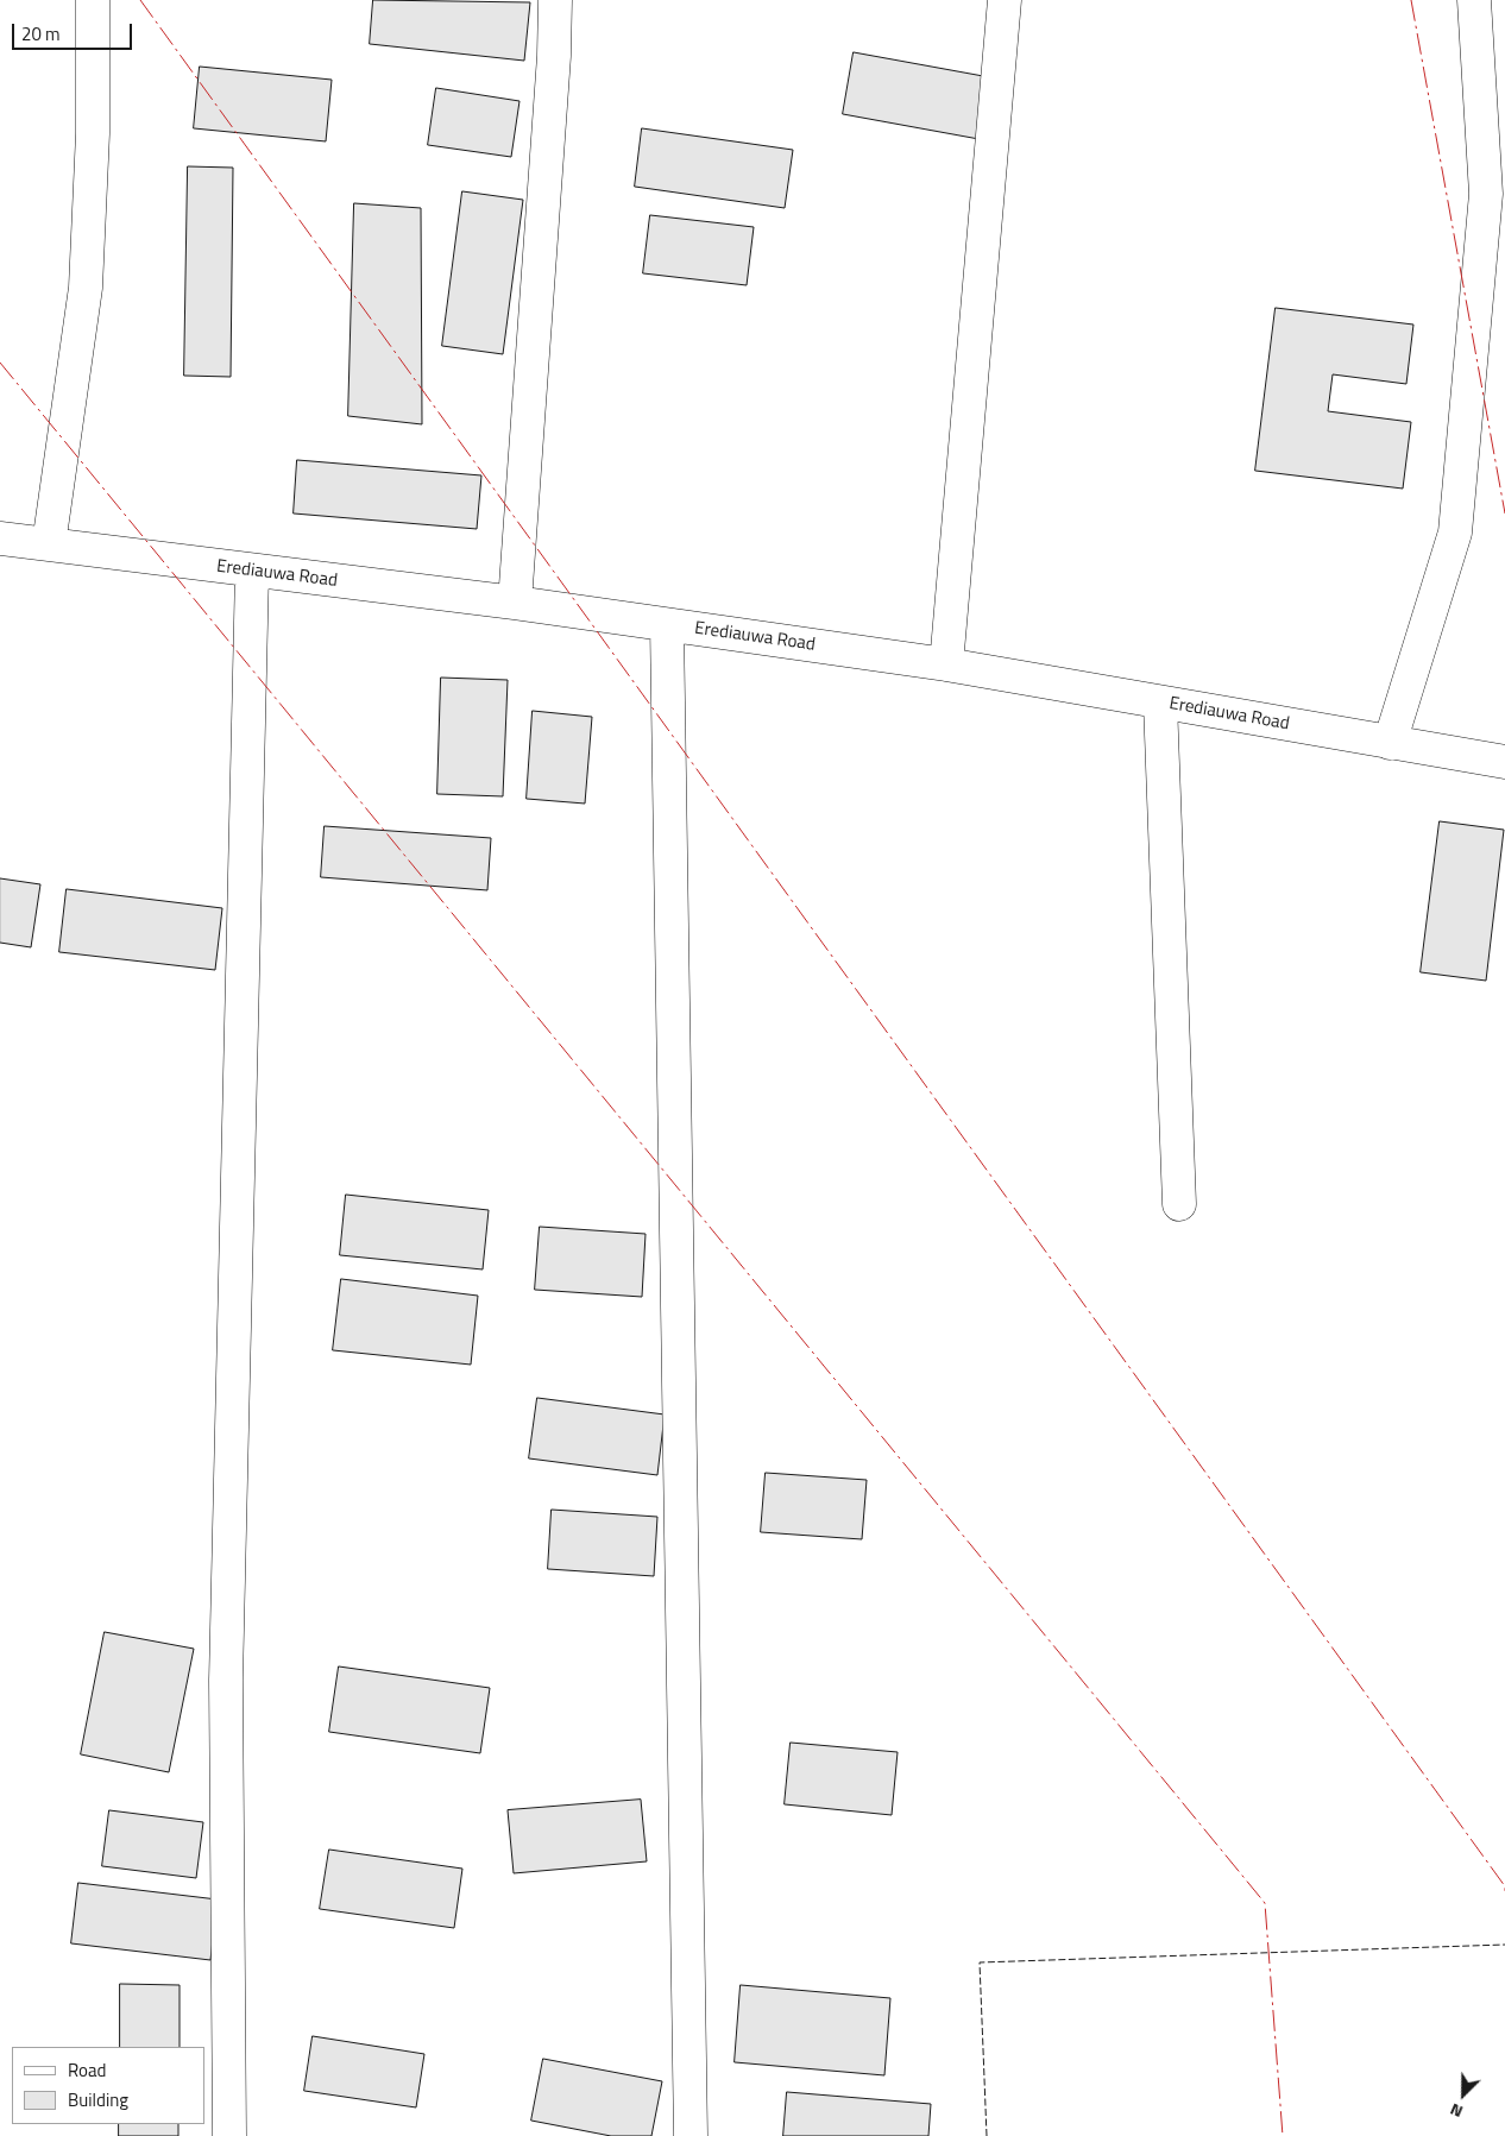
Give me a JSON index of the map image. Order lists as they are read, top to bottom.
{
  "streets": {
    "street": ["Erediauwa Road"]
  },
  "legend": ["Road", "Building"],
  "scale_bar": "20 m",
  "north": "bottom left"
}
